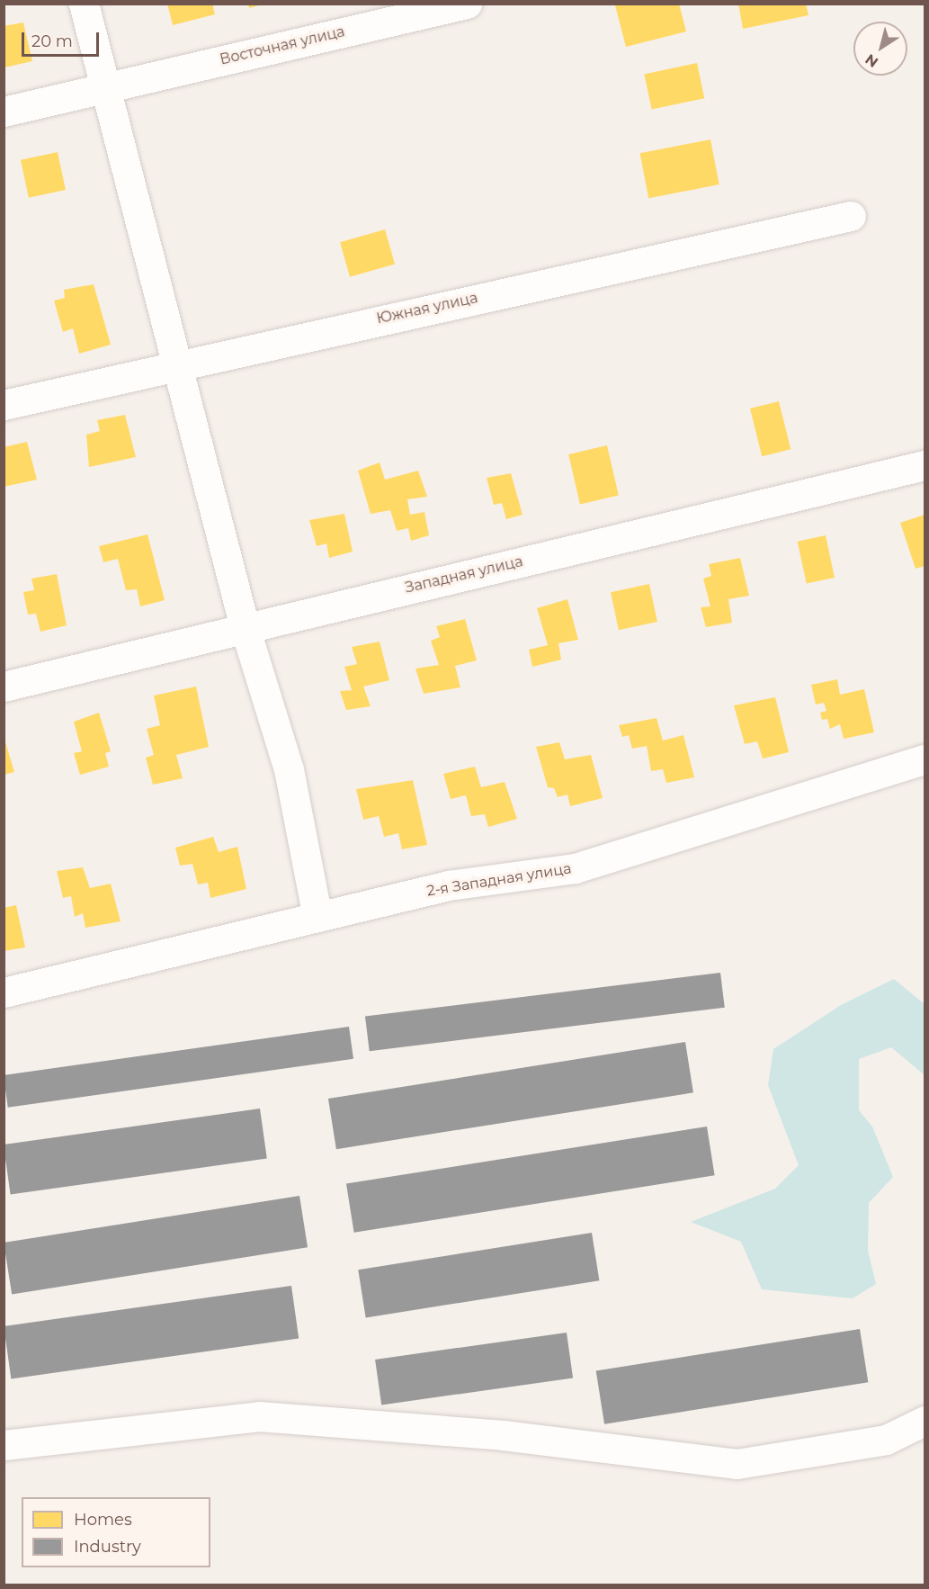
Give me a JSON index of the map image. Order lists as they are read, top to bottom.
{
  "streets": {
    "street": [
      "Восточная улица",
      "Южная улица",
      "Западная улица",
      "2-я Западная улица"
    ]
  },
  "legend": ["Homes", "Industry"],
  "scale_bar": "20 m",
  "north": "bottom left"
}
